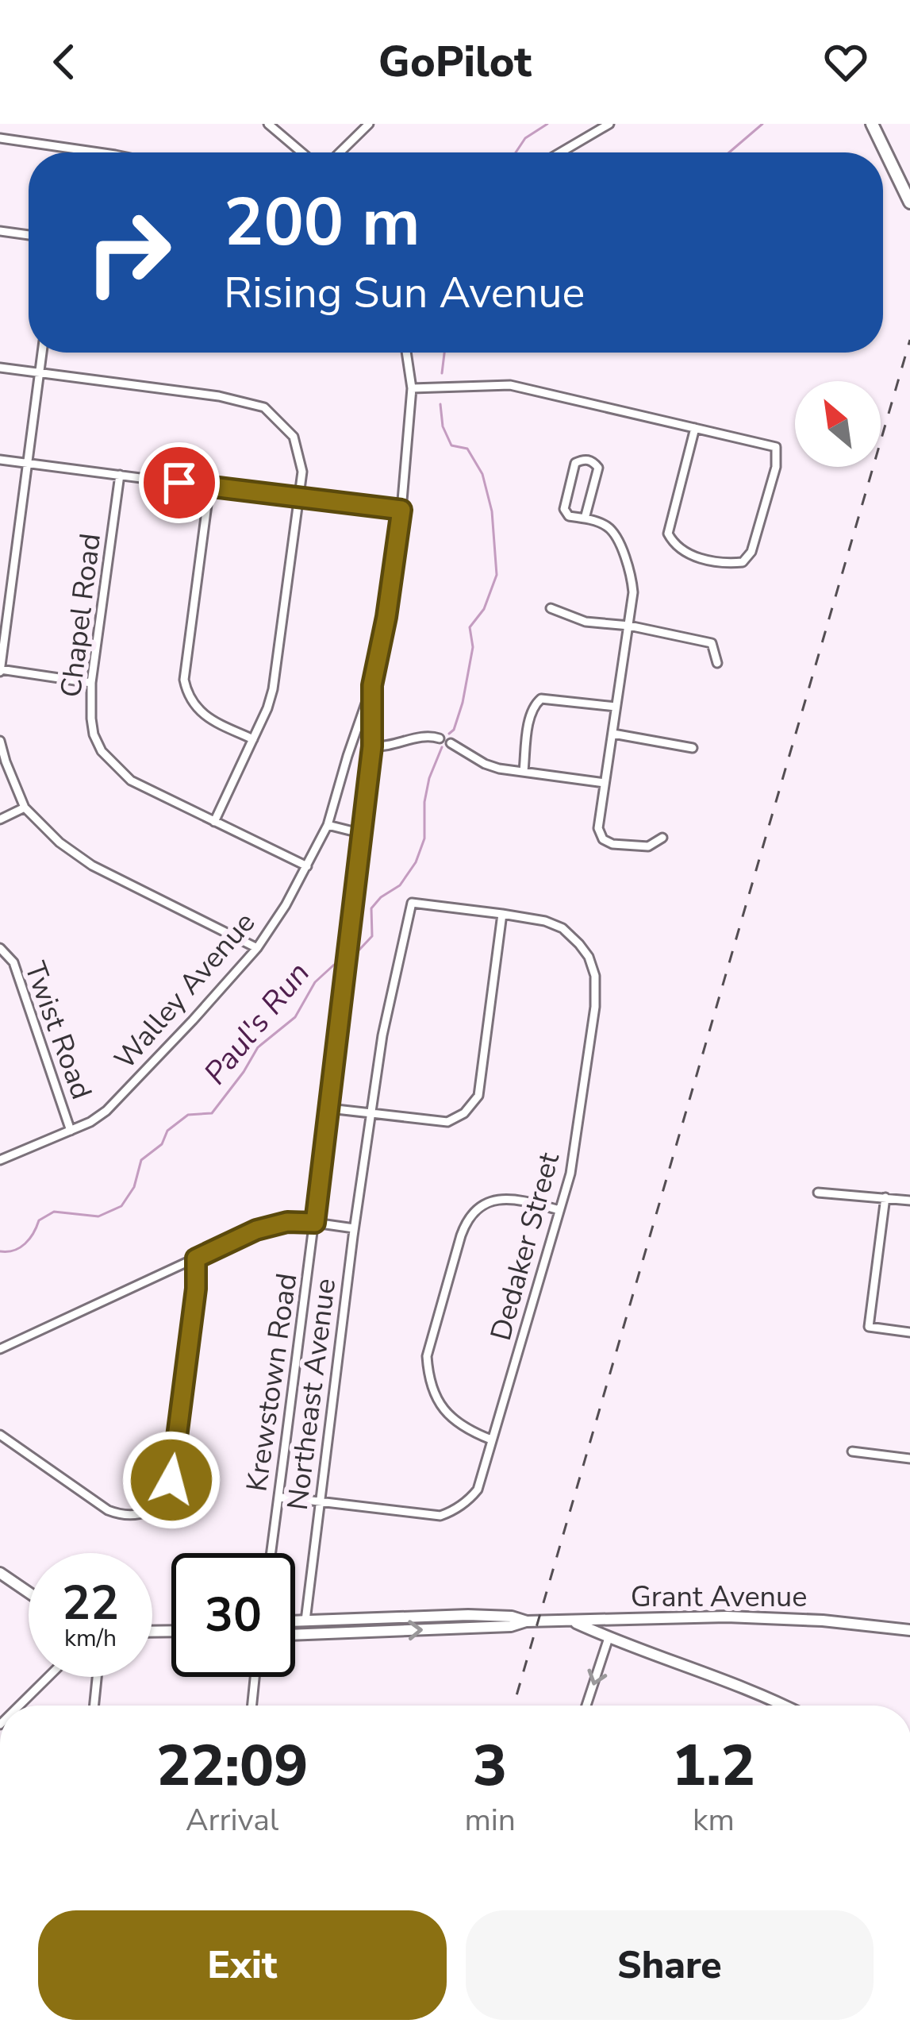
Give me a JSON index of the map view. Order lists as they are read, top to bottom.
{
  "streets": {
    "main road": ["Grant Avenue"],
    "street": [
      "Chapel Road",
      "Walley Avenue",
      "Twist Road",
      "Dedaker Street",
      "Krewstown Road",
      "Northeast Avenue"
    ]
  },
  "crossings": [
    ["Chapel Road", "Walley Avenue"],
    ["Walley Avenue", "Twist Road"],
    ["Walley Avenue", "Krewstown Road"],
    ["Dedaker Street", "Northeast Avenue"],
    ["Northeast Avenue", "Grant Avenue"]
  ],
  "water": ["Paul's Run"],
  "north": "top left",
  "page": {
    "header": "GoPilot",
    "turn": ["200 m", "Rising Sun Avenue"],
    "speed": "22 km/h",
    "limit": "30",
    "eta": [
      "22:09",
      "Arrival",
      "3",
      "min",
      "1.2",
      "km"
    ],
    "buttons": ["Exit", "Share"]
  }
}
